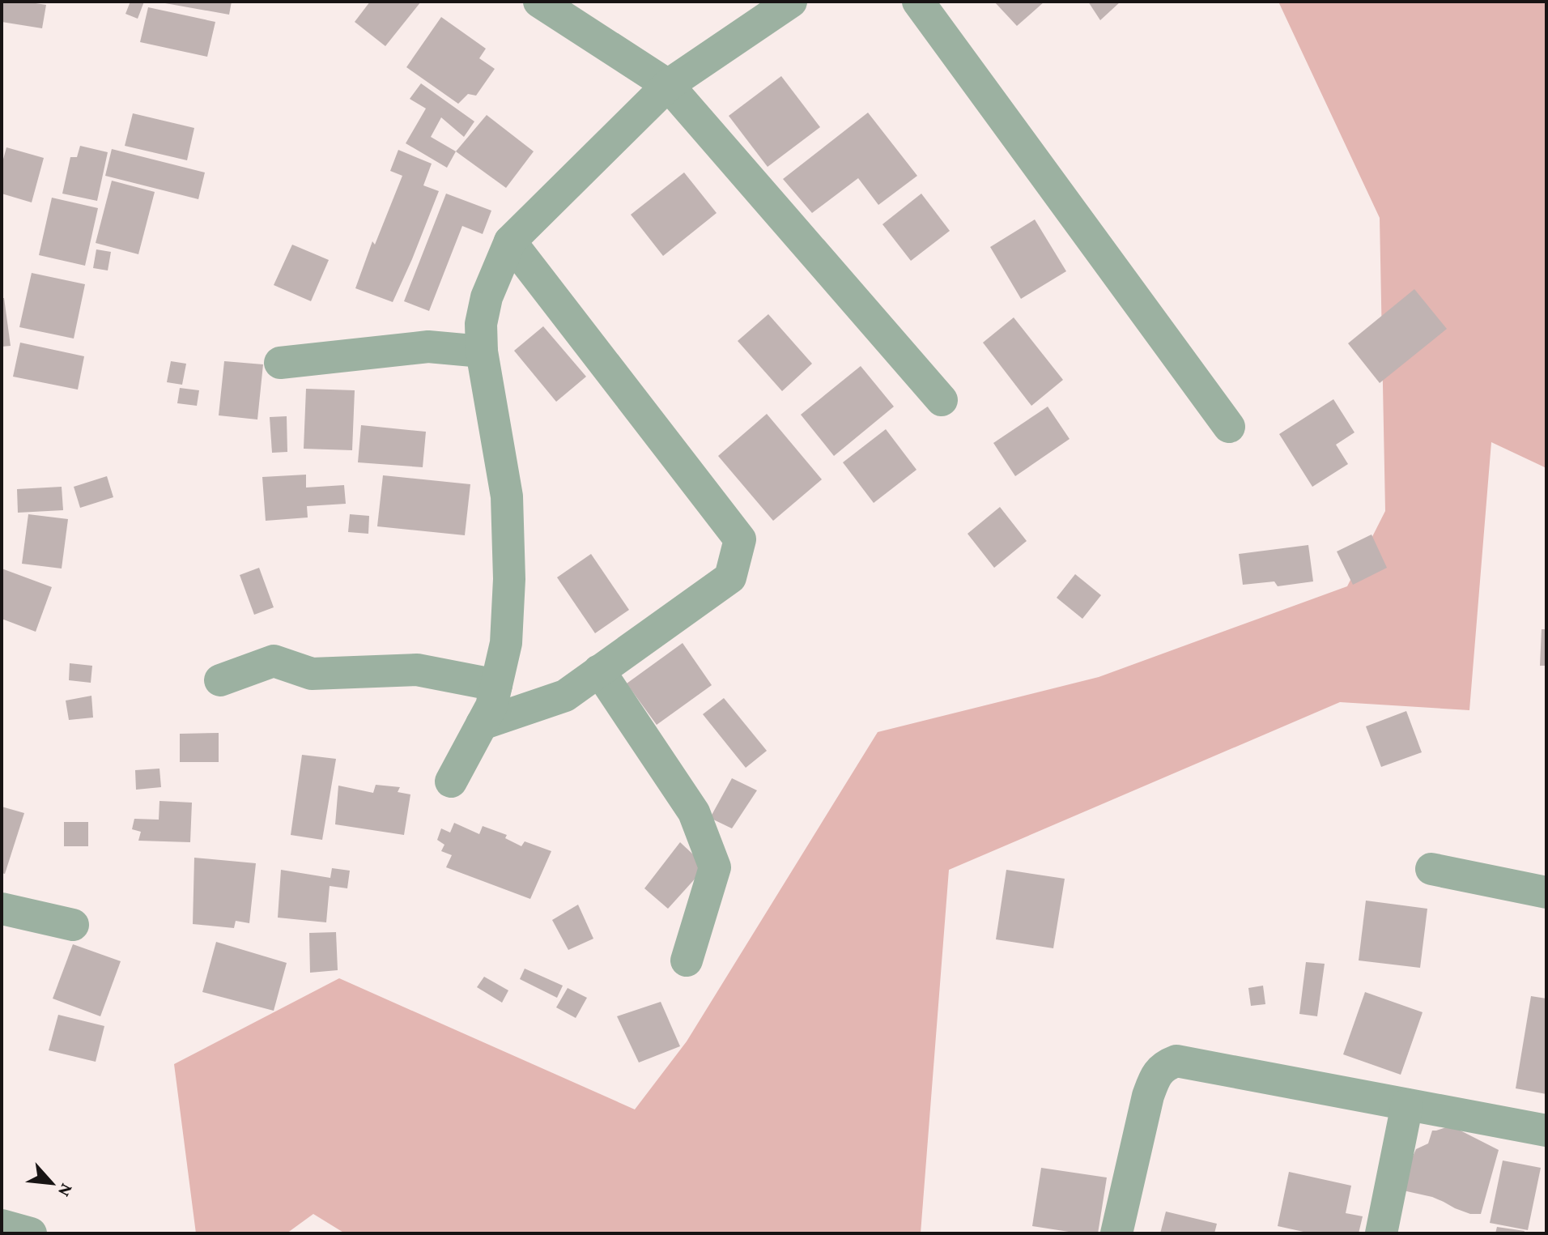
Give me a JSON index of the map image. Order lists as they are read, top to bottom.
{
  "north": "bottom right"
}
